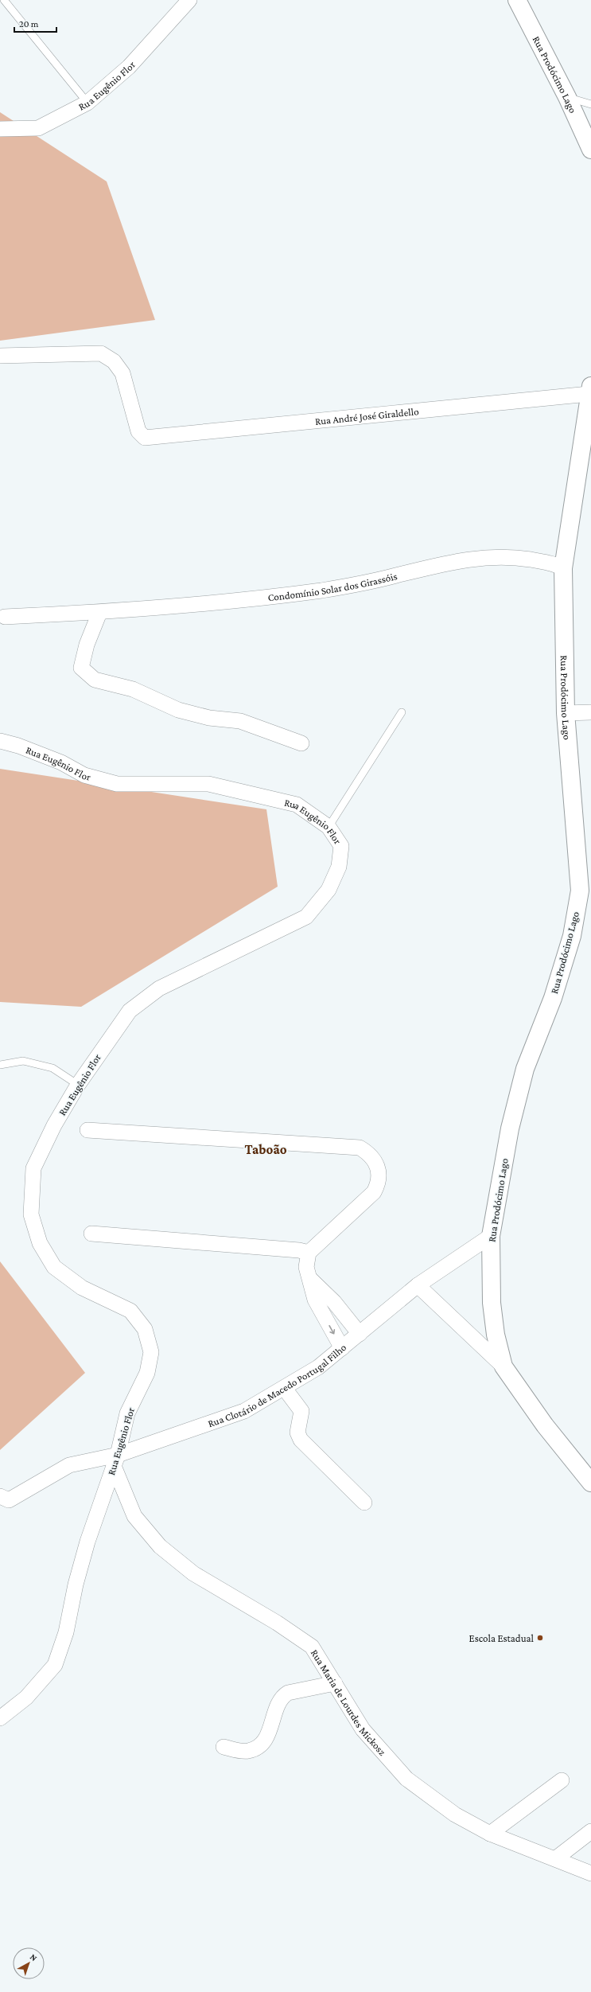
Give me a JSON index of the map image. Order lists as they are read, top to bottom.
{
  "streets": {
    "main road": ["Rua Prodócimo Lago"],
    "street": [
      "Rua Eugênio Flor",
      "Rua André José Giraldello",
      "Condomínio Solar dos Girassóis",
      "Rua Clotário de Macedo Portugal Filho",
      "Rua Maria de Lourdes Mickosz"
    ]
  },
  "crossings": [
    ["Rua Prodócimo Lago", "Rua André José Giraldello"],
    ["Rua Prodócimo Lago", "Condomínio Solar dos Girassóis"],
    ["Rua Prodócimo Lago", "Rua Clotário de Macedo Portugal Filho"],
    ["Rua Eugênio Flor", "Rua Clotário de Macedo Portugal Filho"],
    ["Rua Eugênio Flor", "Rua Maria de Lourdes Mickosz"],
    ["Rua Clotário de Macedo Portugal Filho", "Rua Maria de Lourdes Mickosz"]
  ],
  "districts": ["Taboão"],
  "places": ["Escola Estadual"],
  "scale_bar": "20 m",
  "north": "top right"
}
